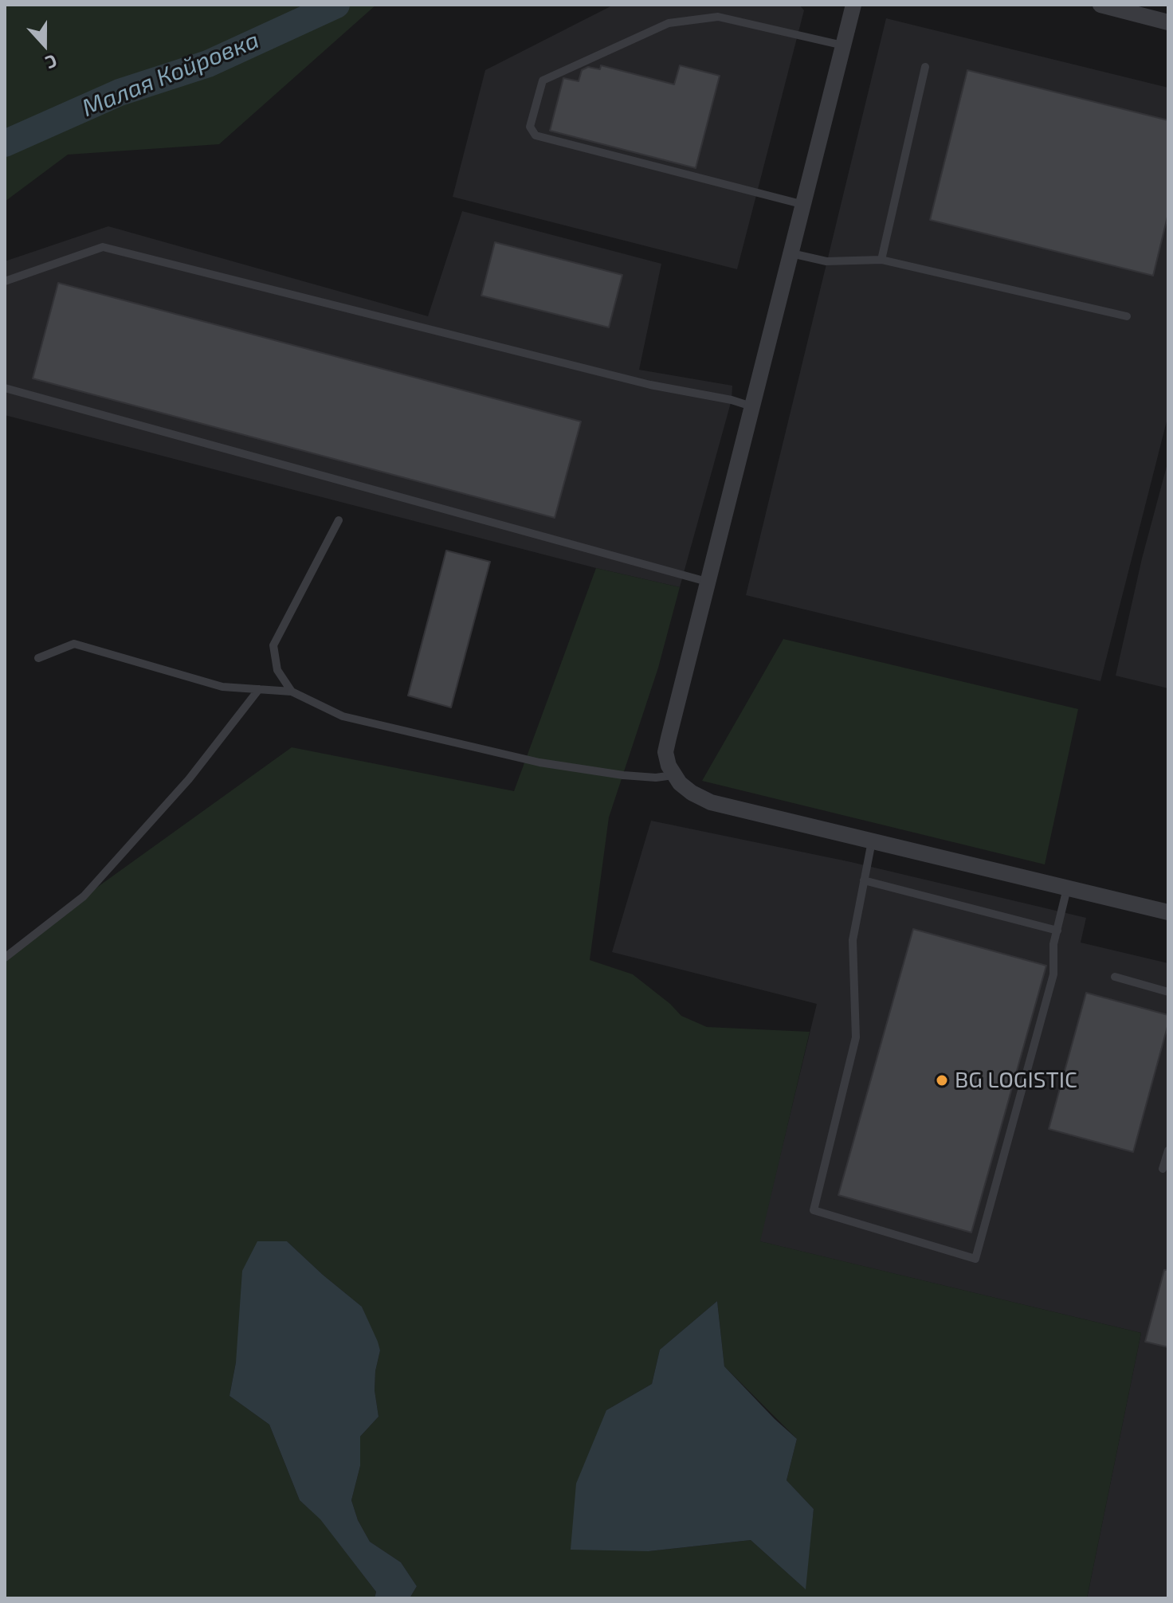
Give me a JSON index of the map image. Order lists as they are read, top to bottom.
{
  "water": ["Малая Койровка"],
  "places": ["BG LOGISTIC"],
  "north": "bottom"
}
